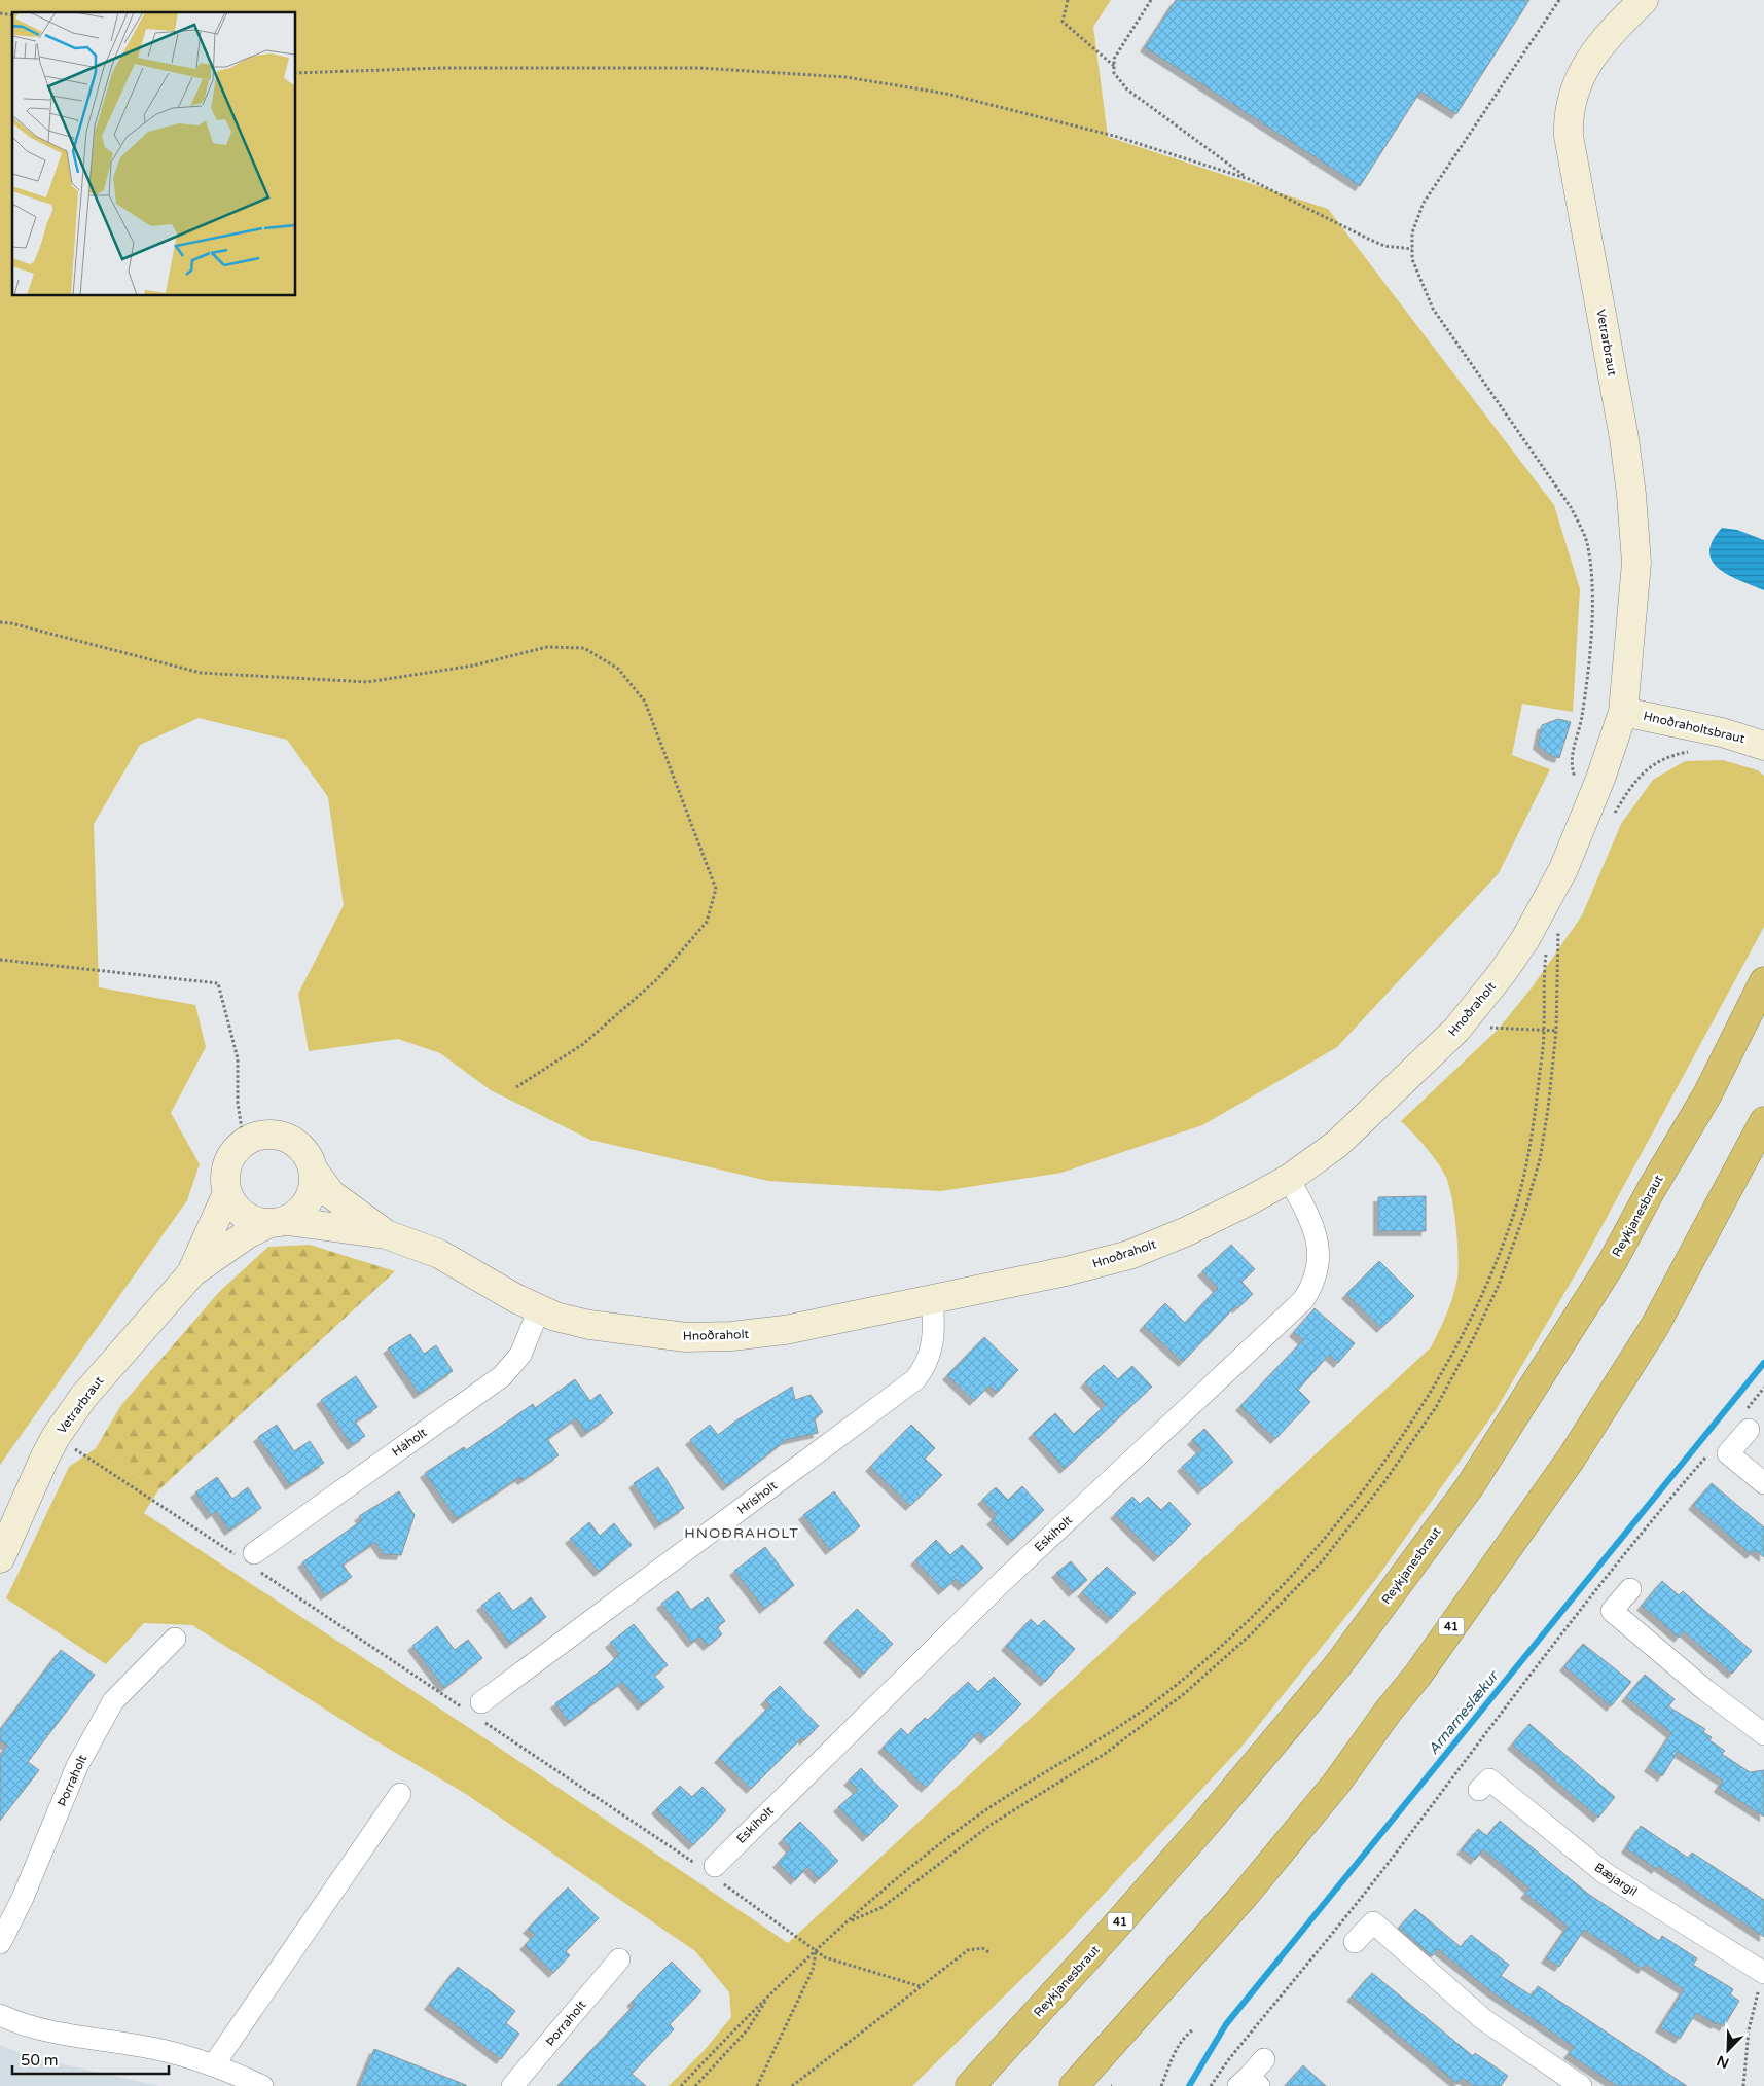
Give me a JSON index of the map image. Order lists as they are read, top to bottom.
{
  "streets": {
    "highway": ["Reykjanesbraut", "41"],
    "street": [
      "Vetrarbraut",
      "Hnoðraholtsbraut",
      "Hnoðraholt",
      "Háholt",
      "Hrísholt",
      "Eskiholt",
      "Þorraholt",
      "Bæjargil"
    ]
  },
  "crossings": [
    ["Vetrarbraut", "Hnoðraholtsbraut"],
    ["Vetrarbraut", "Hnoðraholt"],
    ["Hnoðraholtsbraut", "Hnoðraholt"],
    ["Hnoðraholt", "Háholt"],
    ["Hnoðraholt", "Hrísholt"],
    ["Hnoðraholt", "Eskiholt"]
  ],
  "districts": ["HNOÐRAHOLT"],
  "water": ["Arnarneslækur"],
  "scale_bar": "50 m",
  "north": "bottom left"
}
